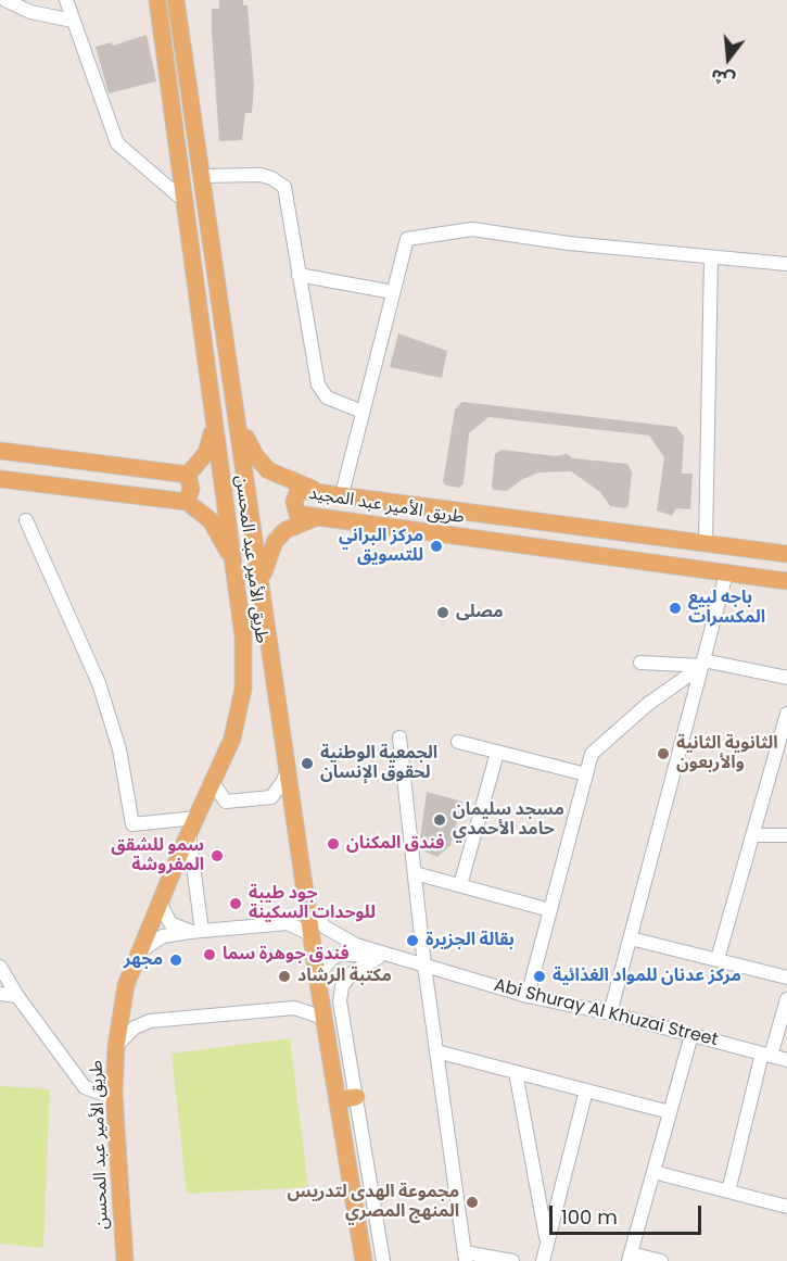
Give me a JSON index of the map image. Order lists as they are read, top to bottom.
{
  "streets": {
    "main road": ["طريق الأمير عبد المجيد", "طريق الأمير عبد المحسن"],
    "street": ["Abi Shuray Al Khuzai Street"]
  },
  "places": [
    "مركز البراني للتسويق",
    "باجه لبيع المكسرات",
    "مصلى",
    "الثانوية الثانية والأربعون",
    "الجمعية الوطنية لحقوق الإنسان",
    "مسجد سليمان حامد الأحمدي",
    "فندق المكنان",
    "سمو للشقق المفروشة",
    "جود طيبة للوحدات السكينة",
    "بقالة الجزيرة",
    "فندق جوهرة سما",
    "مجهر",
    "مكتبة الرشاد",
    "مركز عدنان للمواد الغذائية",
    "مجموعة الهدى لتدريس المنهج المصري"
  ],
  "scale_bar": "100 m",
  "north": "bottom"
}
